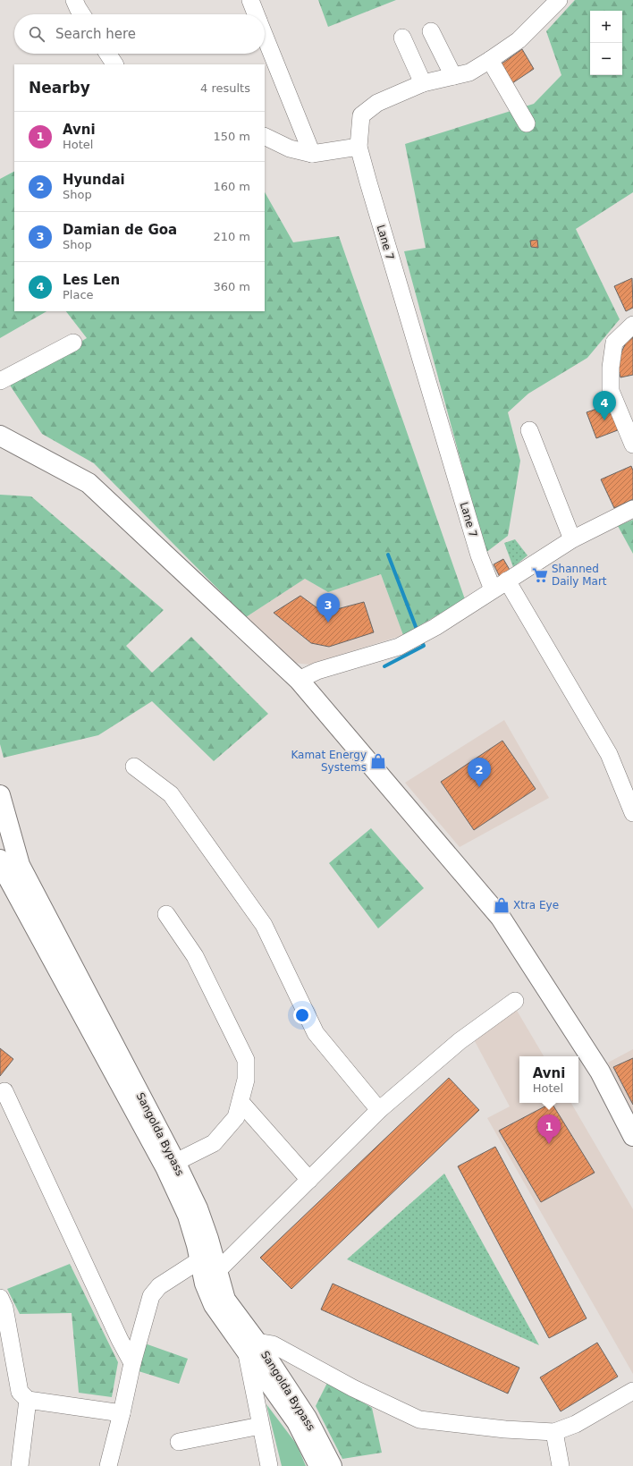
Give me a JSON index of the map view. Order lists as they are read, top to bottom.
{
  "streets": {
    "main road": ["Sangolda Bypass"],
    "street": ["Lane 7"]
  },
  "places": {
    "supermarket": ["Shanned Daily Mart"],
    "shop": ["Kamat Energy Systems", "Xtra Eye"]
  },
  "page": {
    "map_buttons": ["+", "−"],
    "search": "Search here",
    "heading": ["Nearby", "4 results"],
    "list": [
      {
        "mark": "1",
        "name": "Avni",
        "note": "Hotel",
        "value": "150 m"
      },
      {
        "mark": "2",
        "name": "Hyundai",
        "note": "Shop",
        "value": "160 m"
      },
      {
        "mark": "3",
        "name": "Damian de Goa",
        "note": "Shop",
        "value": "210 m"
      },
      {
        "mark": "4",
        "name": "Les Len",
        "note": "Place",
        "value": "360 m"
      }
    ],
    "pins": [
      "4",
      "3",
      "2",
      "1"
    ],
    "popup": ["Avni", "Hotel"]
  }
}
